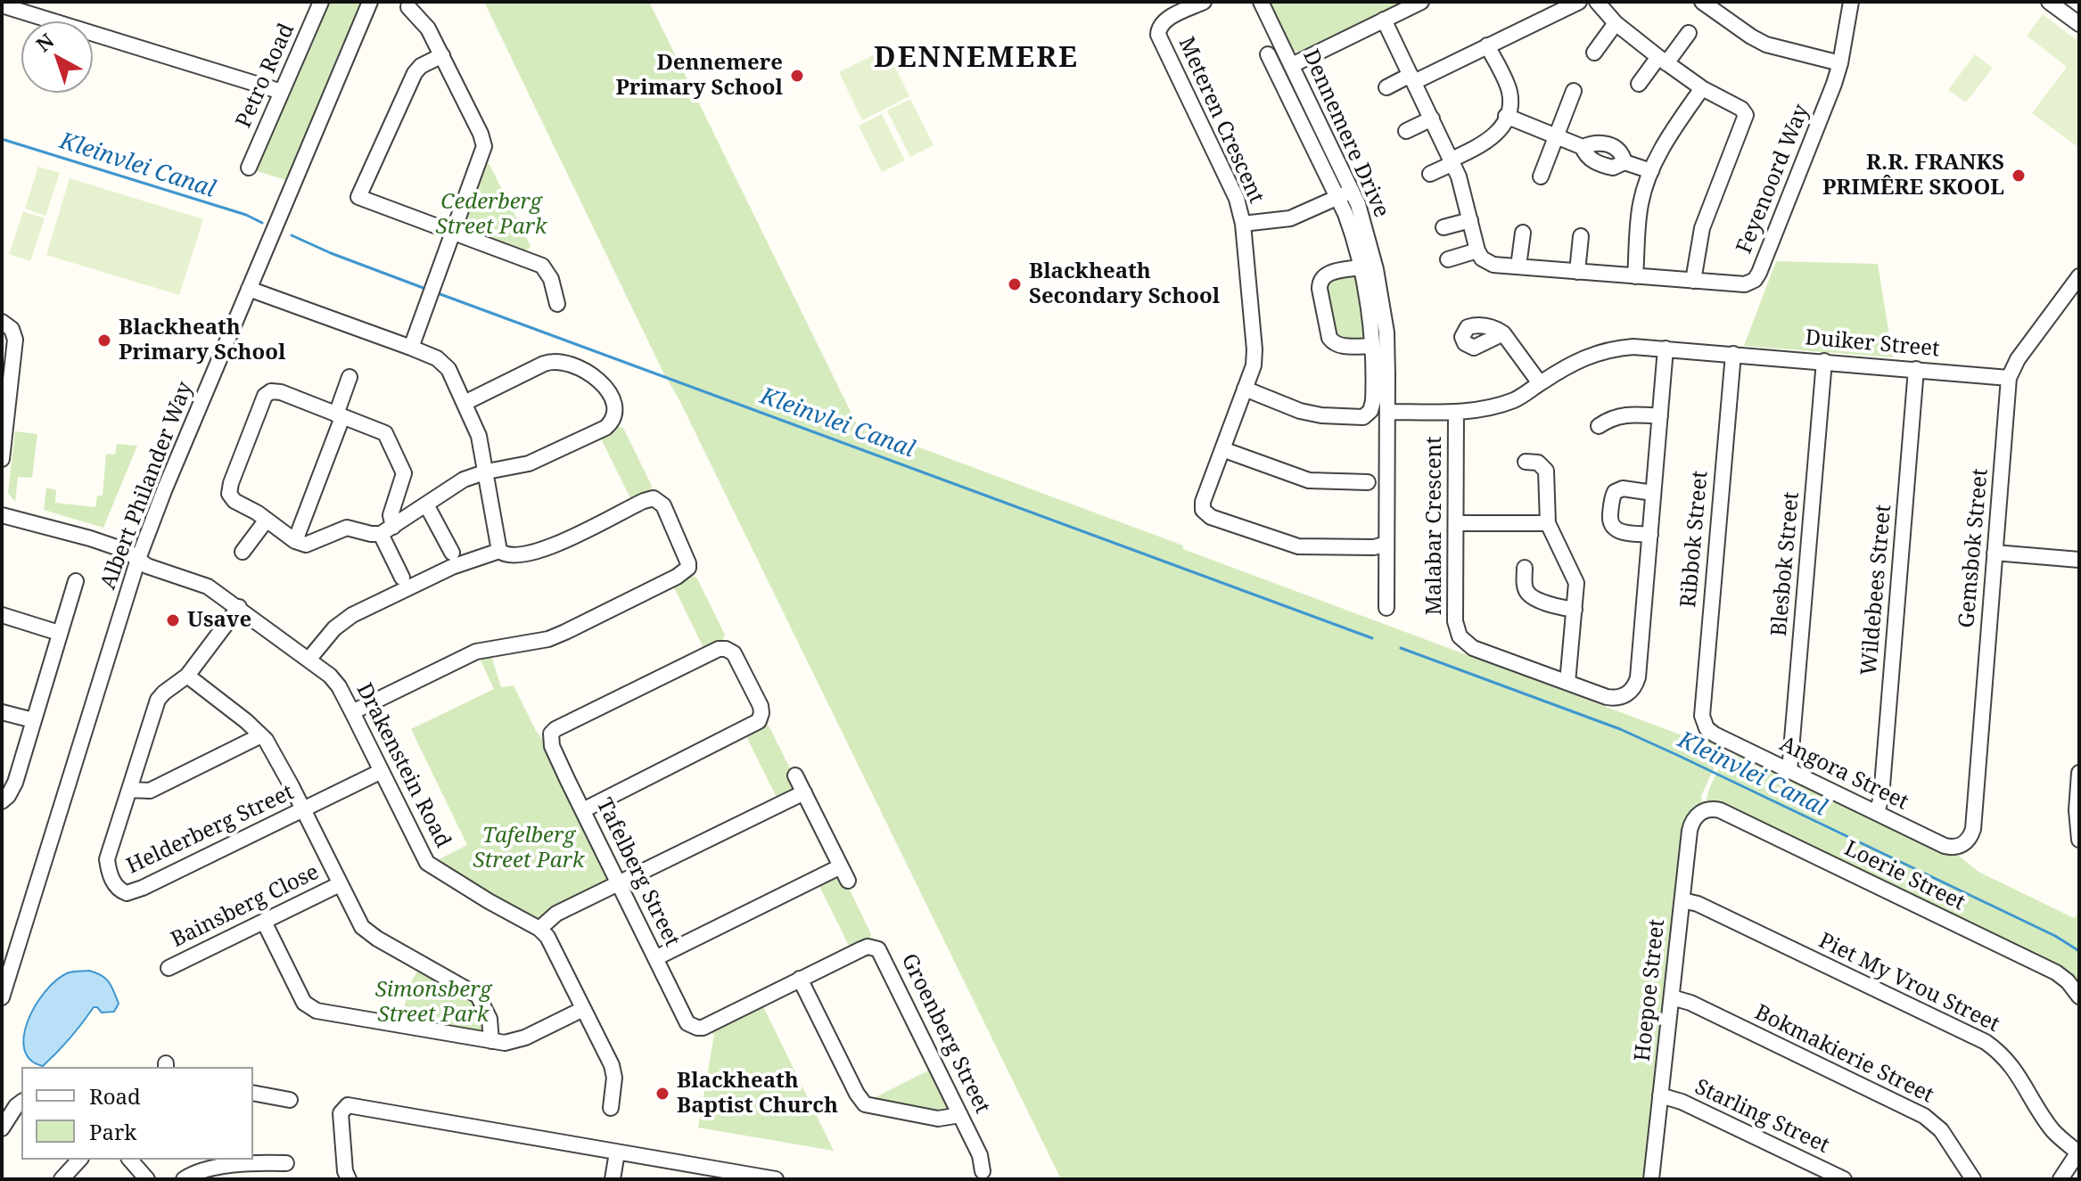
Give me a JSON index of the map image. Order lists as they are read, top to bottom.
{
  "streets": {
    "street": [
      "Petro Road",
      "Meteren Crescent",
      "Dennemere Drive",
      "Feyenoord Way",
      "Duiker Street",
      "Albert Philander Way",
      "Malabar Crescent",
      "Ribbok Street",
      "Gemsbok Street",
      "Blesbok Street",
      "Wildebees Street",
      "Drakenstein Road",
      "Angora Street",
      "Helderberg Street",
      "Tafelberg Street",
      "Loerie Street",
      "Bainsberg Close",
      "Piet My Vrou Street",
      "Hoepoe Street",
      "Groenberg Street",
      "Bokmakierie Street",
      "Starling Street"
    ]
  },
  "crossings": [
    ["Meteren Crescent", "Dennemere Drive"],
    ["Dennemere Drive", "Duiker Street"],
    ["Duiker Street", "Malabar Crescent"],
    ["Duiker Street", "Ribbok Street"],
    ["Duiker Street", "Gemsbok Street"],
    ["Duiker Street", "Blesbok Street"],
    ["Duiker Street", "Wildebees Street"],
    ["Albert Philander Way", "Drakenstein Road"],
    ["Ribbok Street", "Angora Street"],
    ["Gemsbok Street", "Angora Street"],
    ["Blesbok Street", "Angora Street"],
    ["Wildebees Street", "Angora Street"],
    ["Drakenstein Road", "Helderberg Street"],
    ["Tafelberg Street", "Groenberg Street"],
    ["Loerie Street", "Hoepoe Street"],
    ["Piet My Vrou Street", "Hoepoe Street"],
    ["Hoepoe Street", "Bokmakierie Street"],
    ["Hoepoe Street", "Starling Street"]
  ],
  "districts": ["DENNEMERE"],
  "water": ["Kleinvlei Canal"],
  "parks": ["Cederberg Street Park", "Tafelberg Street Park", "Simonsberg Street Park"],
  "places": [
    "Dennemere Primary School",
    "R.R. FRANKS PRIMÊRE SKOOL",
    "Blackheath Secondary School",
    "Blackheath Primary School",
    "Usave",
    "Blackheath Baptist Church"
  ],
  "legend": ["Road", "Park"],
  "north": "top left"
}
